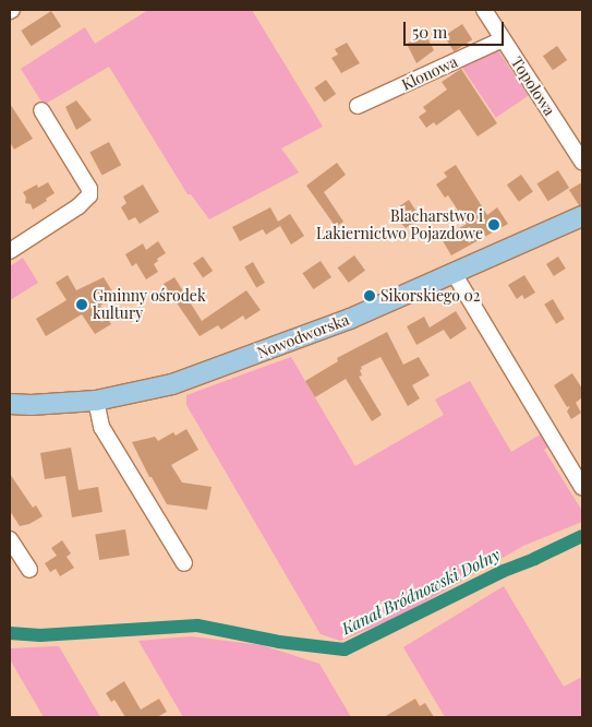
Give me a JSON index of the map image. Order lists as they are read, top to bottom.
{
  "streets": {
    "main road": ["Nowodworska"],
    "street": ["Klonowa", "Topolowa"]
  },
  "crossings": [
    ["Klonowa", "Topolowa"]
  ],
  "water": ["Kanał Bródnowski Dolny"],
  "places": ["Blacharstwo i Lakiernictwo Pojazdowe", "Sikorskiego 02", "Gminny ośrodek kultury"],
  "scale_bar": "50 m"
}
